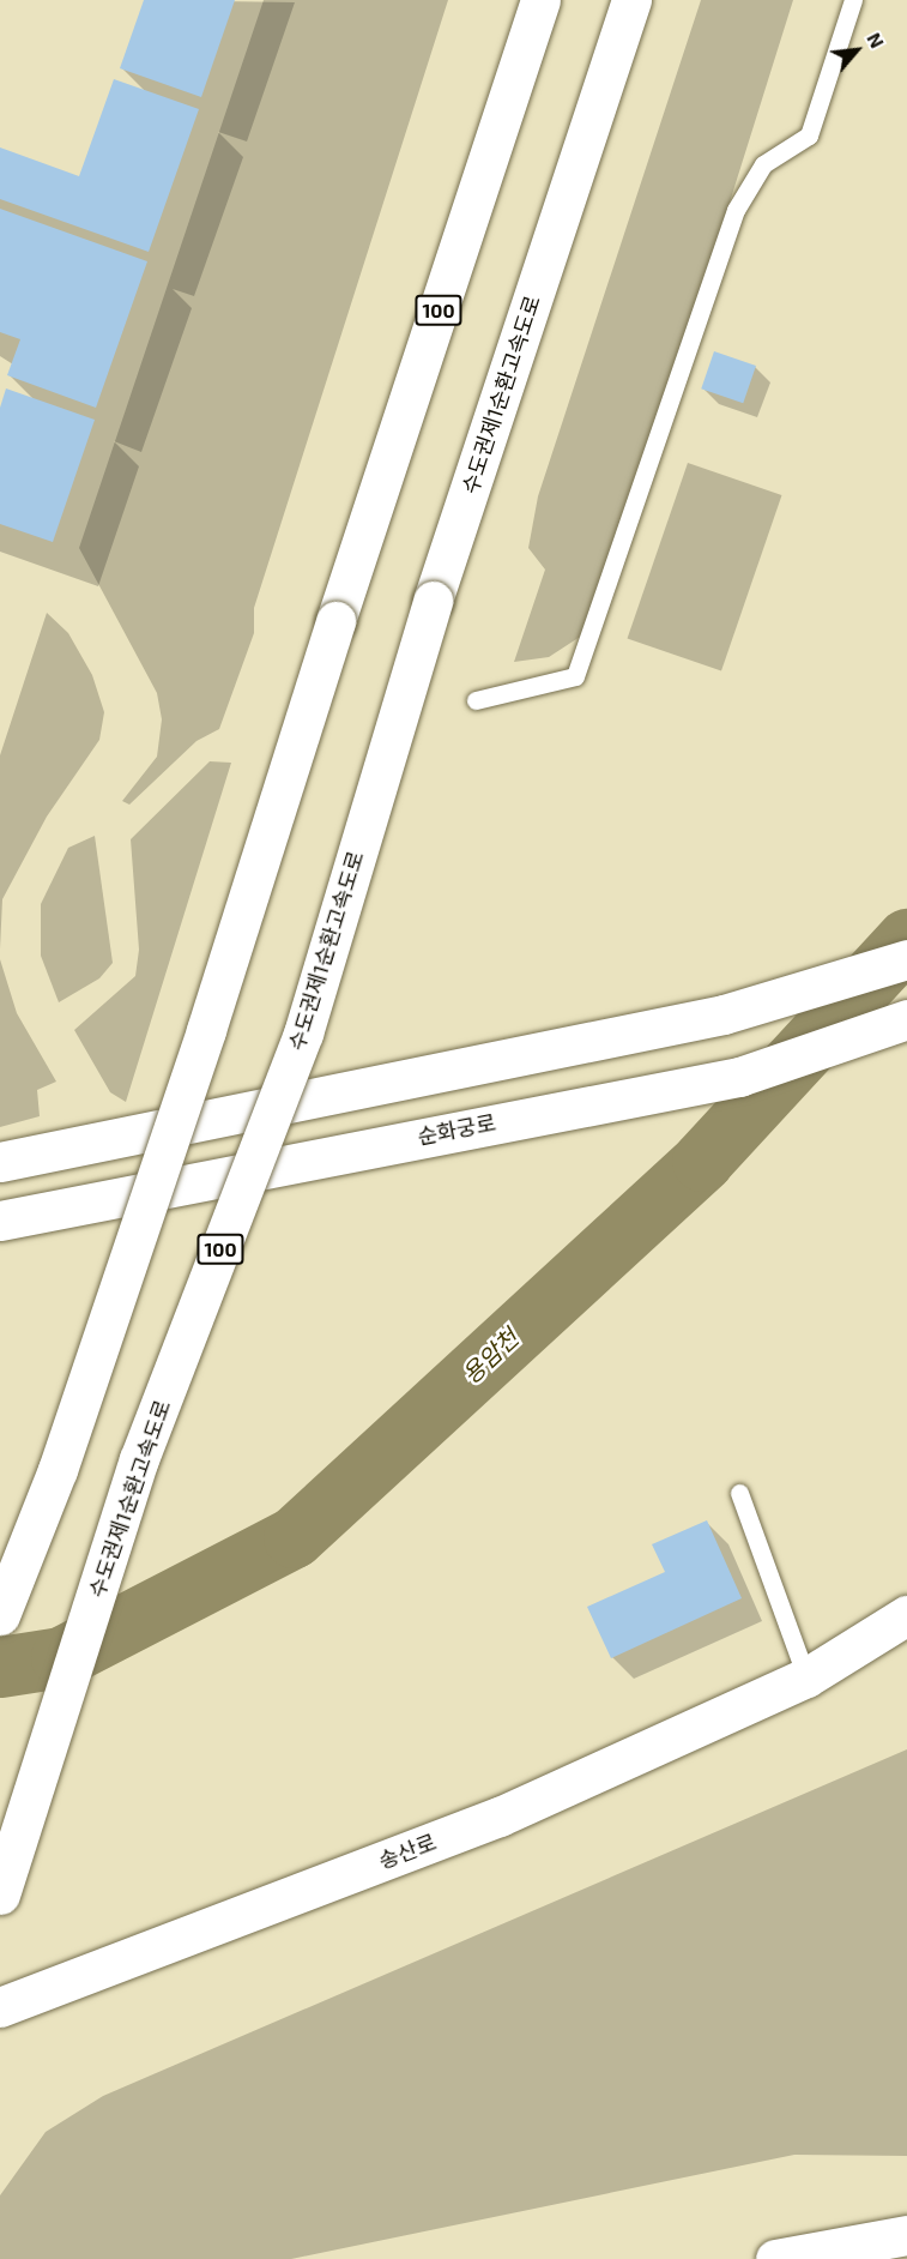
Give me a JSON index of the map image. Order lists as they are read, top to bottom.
{
  "streets": {
    "main road": [
      "100",
      "수도권제1순환고속도로",
      "순화궁로",
      "송산로"
    ]
  },
  "water": ["용암천"],
  "north": "top right"
}
